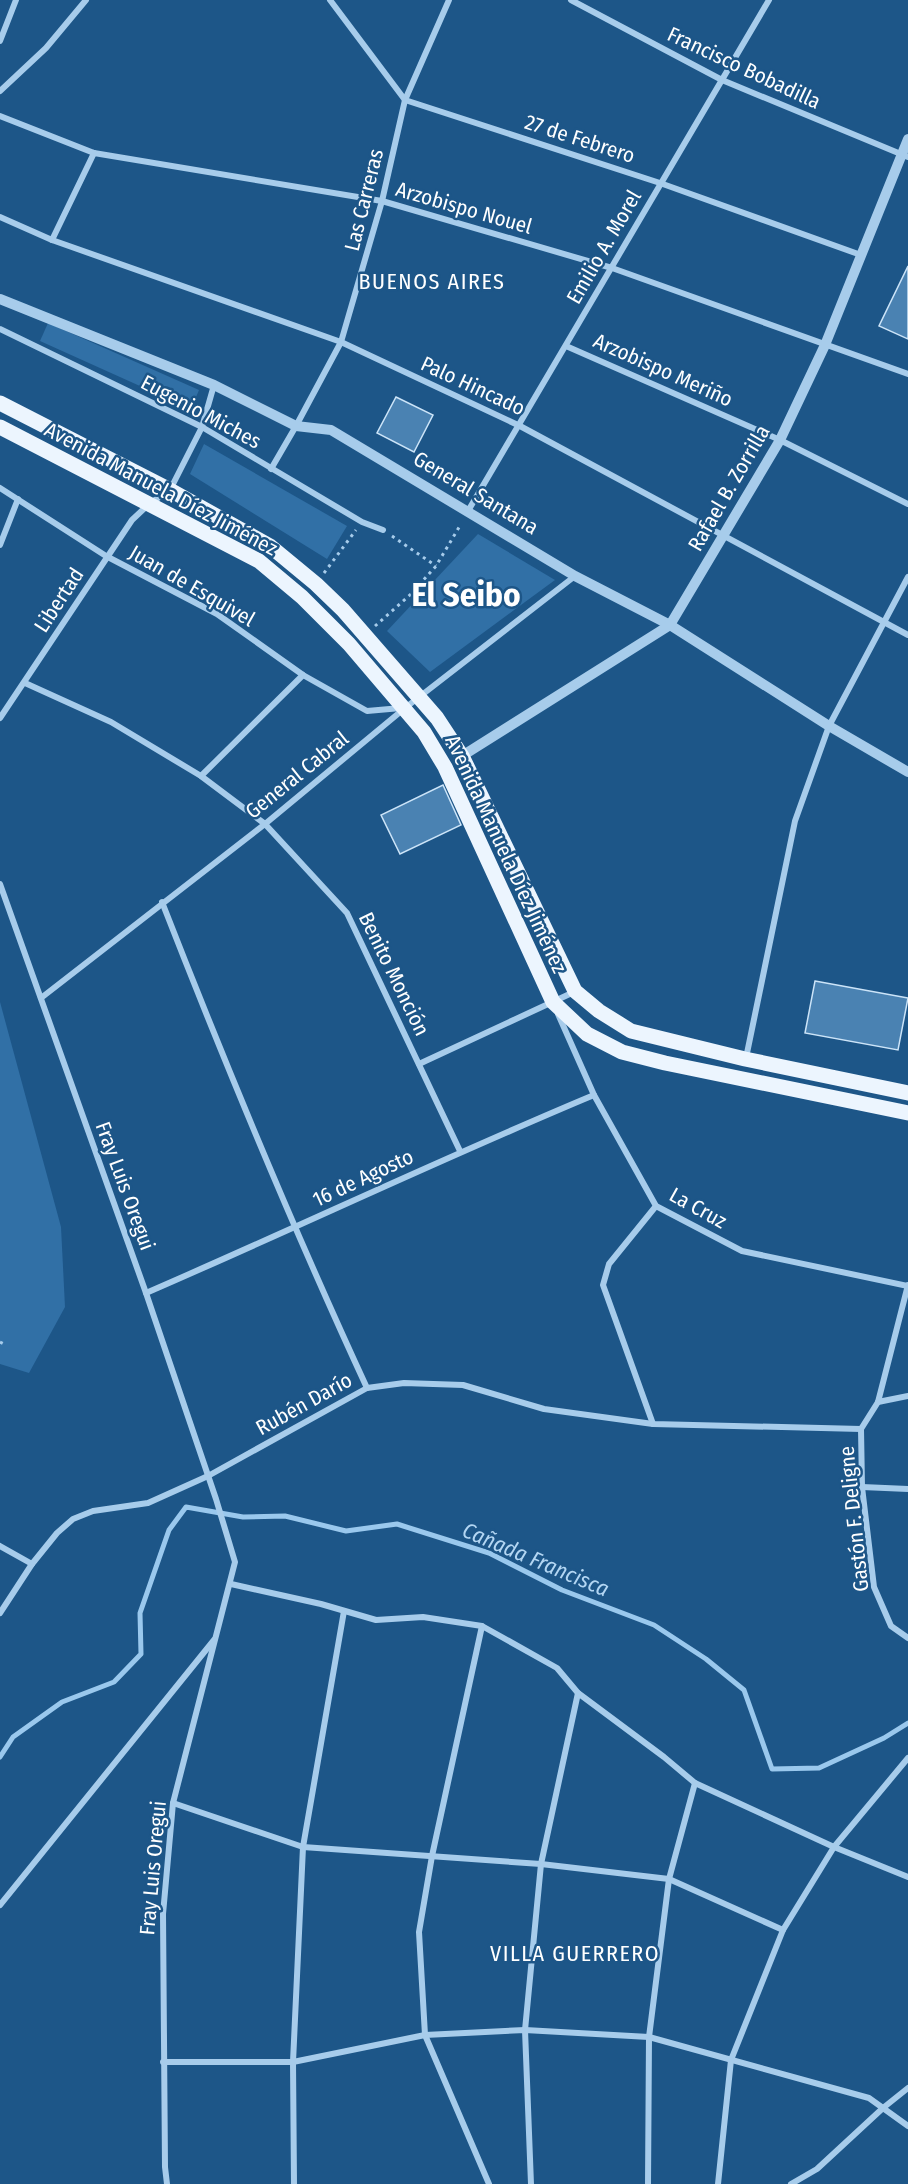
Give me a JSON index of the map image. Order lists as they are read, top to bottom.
{
  "streets": {
    "main road": ["Avenida Manuela Díez Jiménez"],
    "street": [
      "Francisco Bobadilla",
      "27 de Febrero",
      "Las Carreras",
      "Arzobispo Nouel",
      "Emilio A. Morel",
      "Arzobispo Meriño",
      "Palo Hincado",
      "Eugenio Miches",
      "Rafael B. Zorrilla",
      "General Santana",
      "Juan de Esquivel",
      "Libertad",
      "General Cabral",
      "Benito Monción",
      "16 de Agosto",
      "Fray Luis Oregui",
      "La Cruz",
      "Rubén Darío",
      "Gastón F. Deligne"
    ]
  },
  "crossings": [
    ["Francisco Bobadilla", "Emilio A. Morel"],
    ["Francisco Bobadilla", "Rafael B. Zorrilla"],
    ["27 de Febrero", "Las Carreras"],
    ["27 de Febrero", "Emilio A. Morel"],
    ["27 de Febrero", "Rafael B. Zorrilla"],
    ["Las Carreras", "Arzobispo Nouel"],
    ["Las Carreras", "Palo Hincado"],
    ["Las Carreras", "Eugenio Miches"],
    ["Las Carreras", "General Santana"],
    ["Arzobispo Nouel", "Emilio A. Morel"],
    ["Arzobispo Nouel", "Rafael B. Zorrilla"],
    ["Emilio A. Morel", "Arzobispo Meriño"],
    ["Emilio A. Morel", "Palo Hincado"],
    ["Emilio A. Morel", "General Santana"],
    ["Arzobispo Meriño", "Rafael B. Zorrilla"],
    ["Palo Hincado", "Rafael B. Zorrilla"],
    ["Rafael B. Zorrilla", "Avenida Manuela Díez Jiménez"],
    ["Rafael B. Zorrilla", "General Santana"],
    ["Avenida Manuela Díez Jiménez", "Juan de Esquivel"],
    ["Avenida Manuela Díez Jiménez", "Libertad"],
    ["Avenida Manuela Díez Jiménez", "General Cabral"],
    ["Avenida Manuela Díez Jiménez", "La Cruz"],
    ["General Santana", "General Cabral"],
    ["Juan de Esquivel", "Libertad"],
    ["Juan de Esquivel", "General Cabral"],
    ["Libertad", "Benito Monción"],
    ["General Cabral", "Benito Monción"],
    ["General Cabral", "Fray Luis Oregui"],
    ["Benito Monción", "16 de Agosto"],
    ["16 de Agosto", "Fray Luis Oregui"],
    ["16 de Agosto", "La Cruz"],
    ["Fray Luis Oregui", "Rubén Darío"],
    ["La Cruz", "Gastón F. Deligne"],
    ["Rubén Darío", "Gastón F. Deligne"]
  ],
  "districts": ["BUENOS AIRES", "El Seibo", "VILLA GUERRERO"],
  "water": ["Cañada Francisca"]
}
